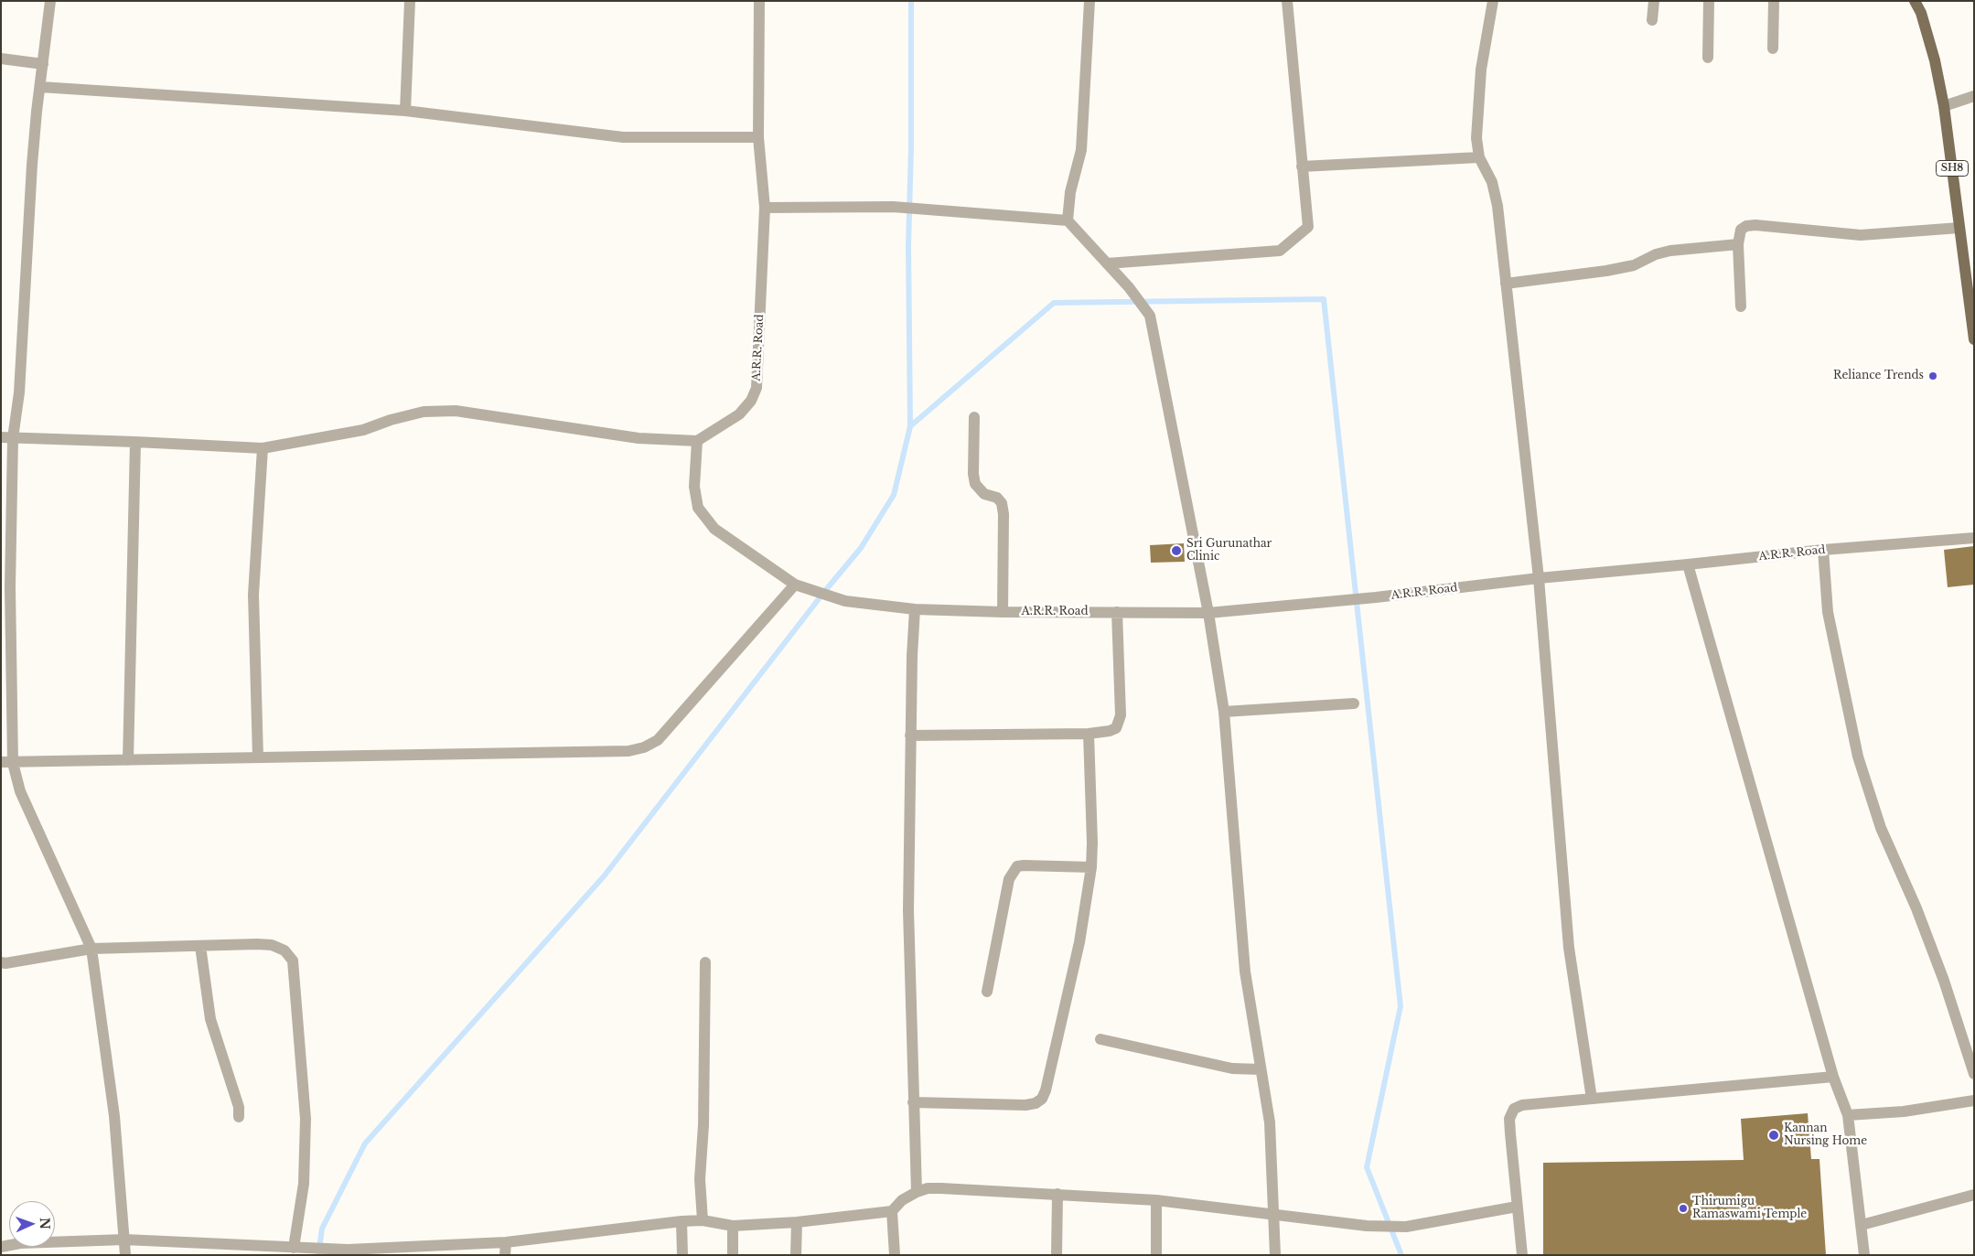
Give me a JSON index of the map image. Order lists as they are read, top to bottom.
{
  "streets": {
    "main road": ["SH8"],
    "street": ["A.R.R. Road"]
  },
  "places": [
    "Reliance Trends",
    "Sri Gurunathar Clinic",
    "Kannan Nursing Home",
    "Thirumigu Ramaswami Temple"
  ],
  "north": "right"
}
